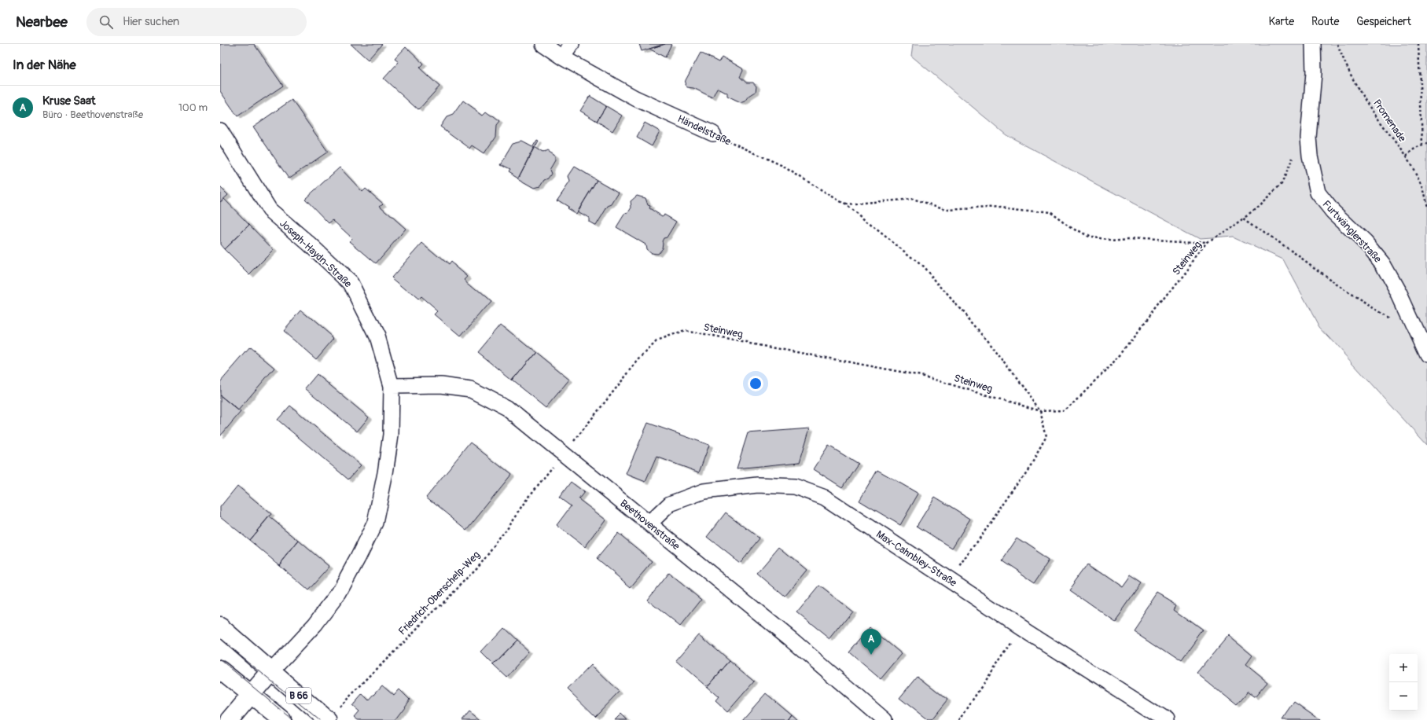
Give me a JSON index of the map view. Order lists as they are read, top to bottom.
{
  "streets": {
    "main road": ["B 66"],
    "street": [
      "Händelstraße",
      "Furtwänglerstraße",
      "Joseph-Haydn-Straße",
      "Beethovenstraße",
      "Max-Cahnbley-Straße"
    ],
    "path": ["Promenade", "Steinweg", "Friedrich-Oberschelp-Weg"]
  },
  "crossings": [
    ["Händelstraße", "Steinweg"],
    ["Furtwänglerstraße", "Steinweg"],
    ["Joseph-Haydn-Straße", "Beethovenstraße"],
    ["Joseph-Haydn-Straße", "B 66"],
    ["Steinweg", "Beethovenstraße"],
    ["Steinweg", "Friedrich-Oberschelp-Weg"],
    ["Beethovenstraße", "Max-Cahnbley-Straße"],
    ["Beethovenstraße", "Friedrich-Oberschelp-Weg"],
    ["Friedrich-Oberschelp-Weg", "B 66"]
  ],
  "page": {
    "header": "Nearbee",
    "search": "Hier suchen",
    "nav": ["Karte", "Route", "Gespeichert"],
    "heading": "In der Nähe",
    "list": [
      {
        "mark": "A",
        "name": "Kruse Saat",
        "note": "Büro · Beethovenstraße",
        "value": "100 m"
      }
    ],
    "pins": "A",
    "map_buttons": ["+", "−"]
  }
}
